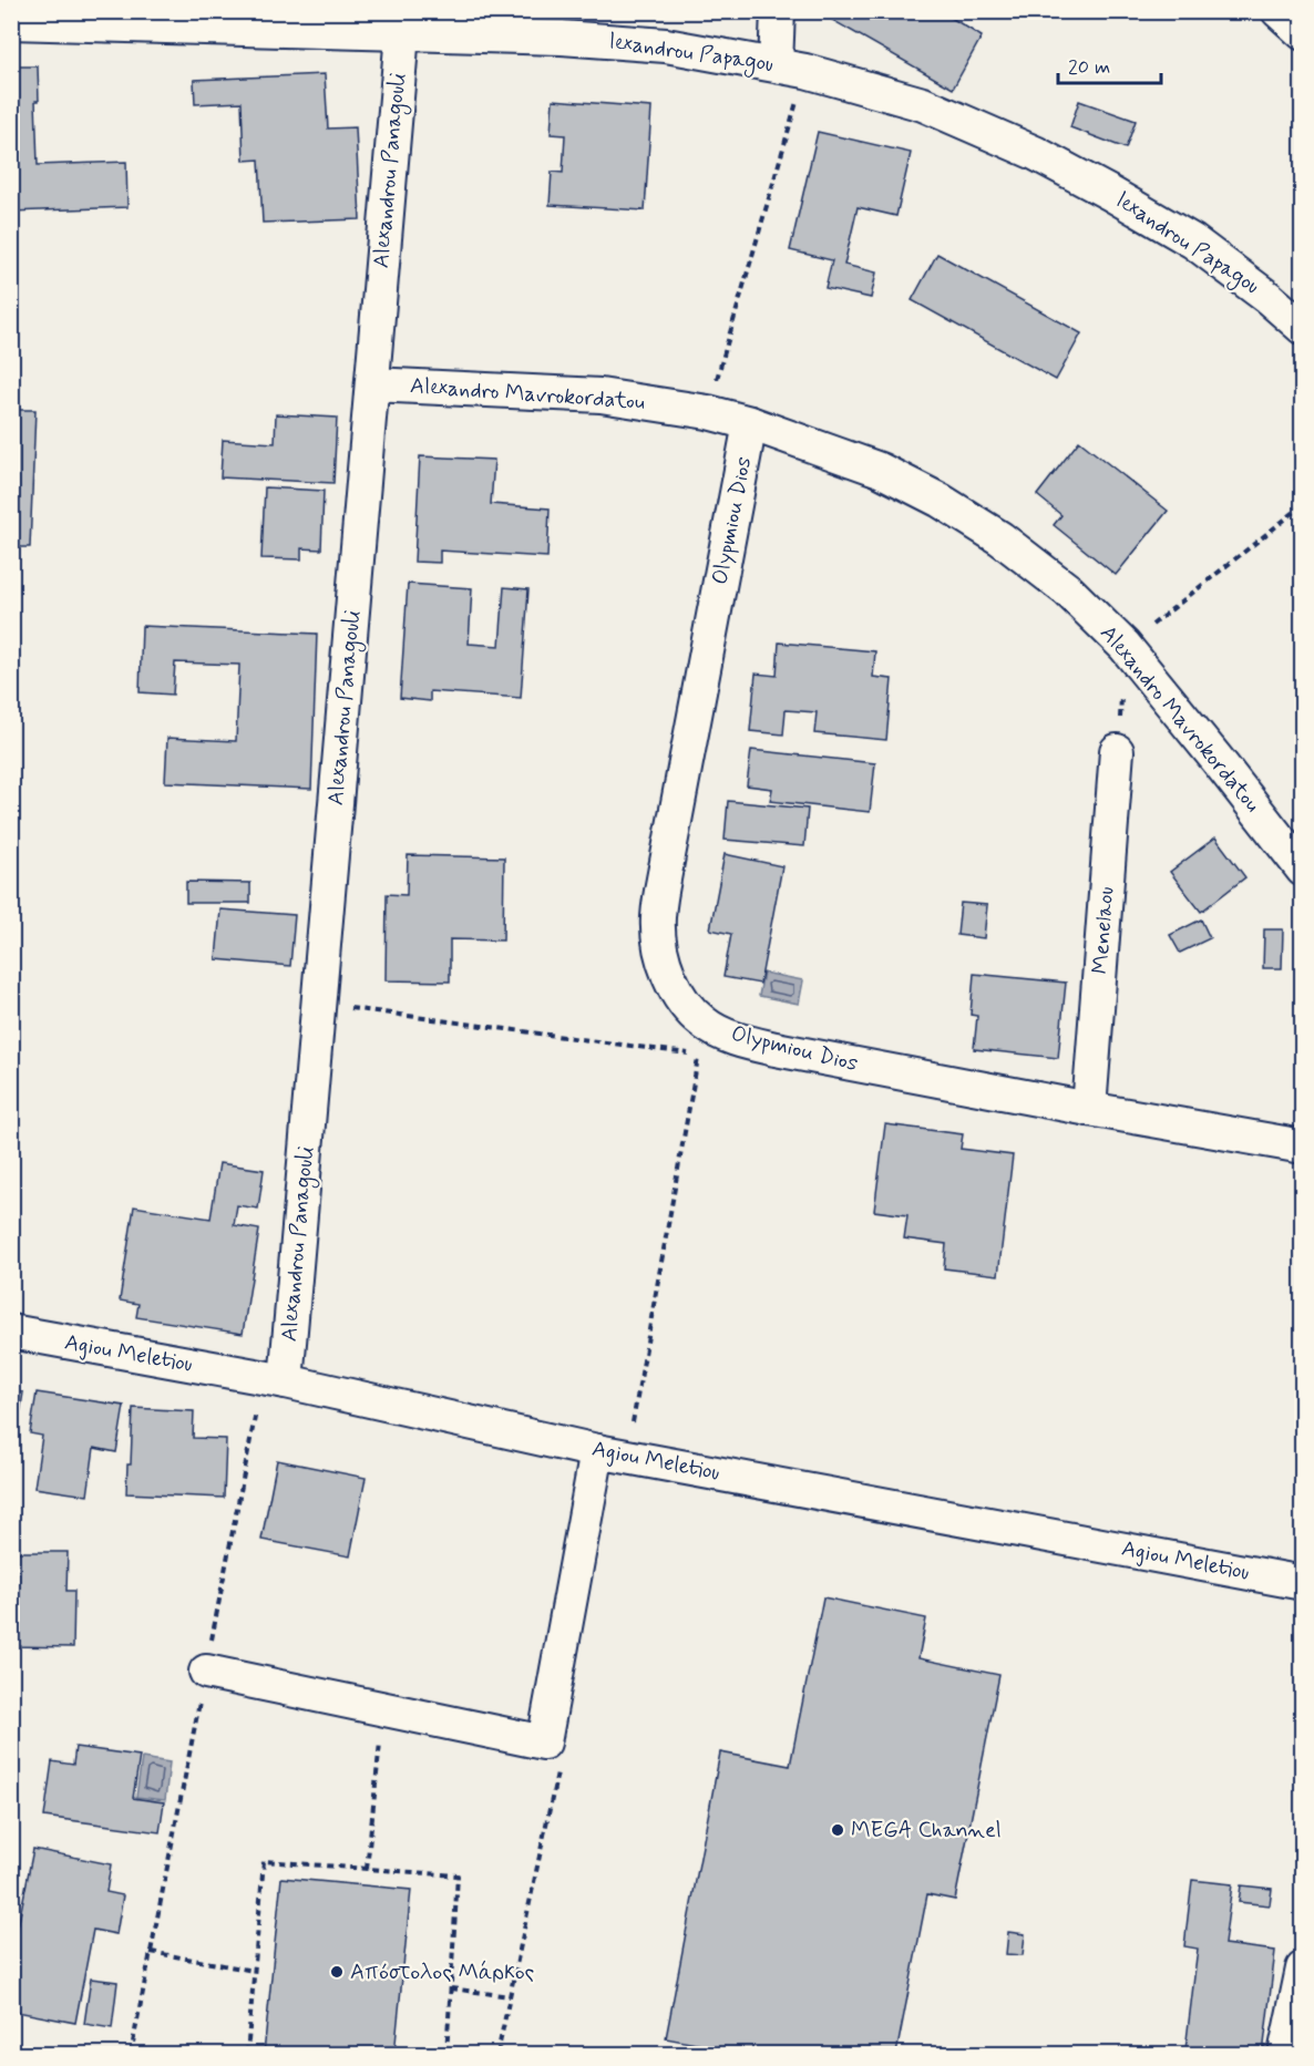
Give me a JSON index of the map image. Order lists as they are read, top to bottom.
{
  "streets": {
    "street": [
      "lexandrou Papagou",
      "Alexandrou Panagouli",
      "Alexandro Mavrokordatou",
      "Olypmiou Dios",
      "Menelaou",
      "Agiou Meletiou"
    ]
  },
  "crossings": [
    ["lexandrou Papagou", "Alexandrou Panagouli"],
    ["Alexandrou Panagouli", "Alexandro Mavrokordatou"],
    ["Alexandrou Panagouli", "Agiou Meletiou"],
    ["Alexandro Mavrokordatou", "Olypmiou Dios"],
    ["Olypmiou Dios", "Menelaou"]
  ],
  "places": ["MEGA Channel", "Απόστολος Μάρκος"],
  "scale_bar": "20 m"
}
